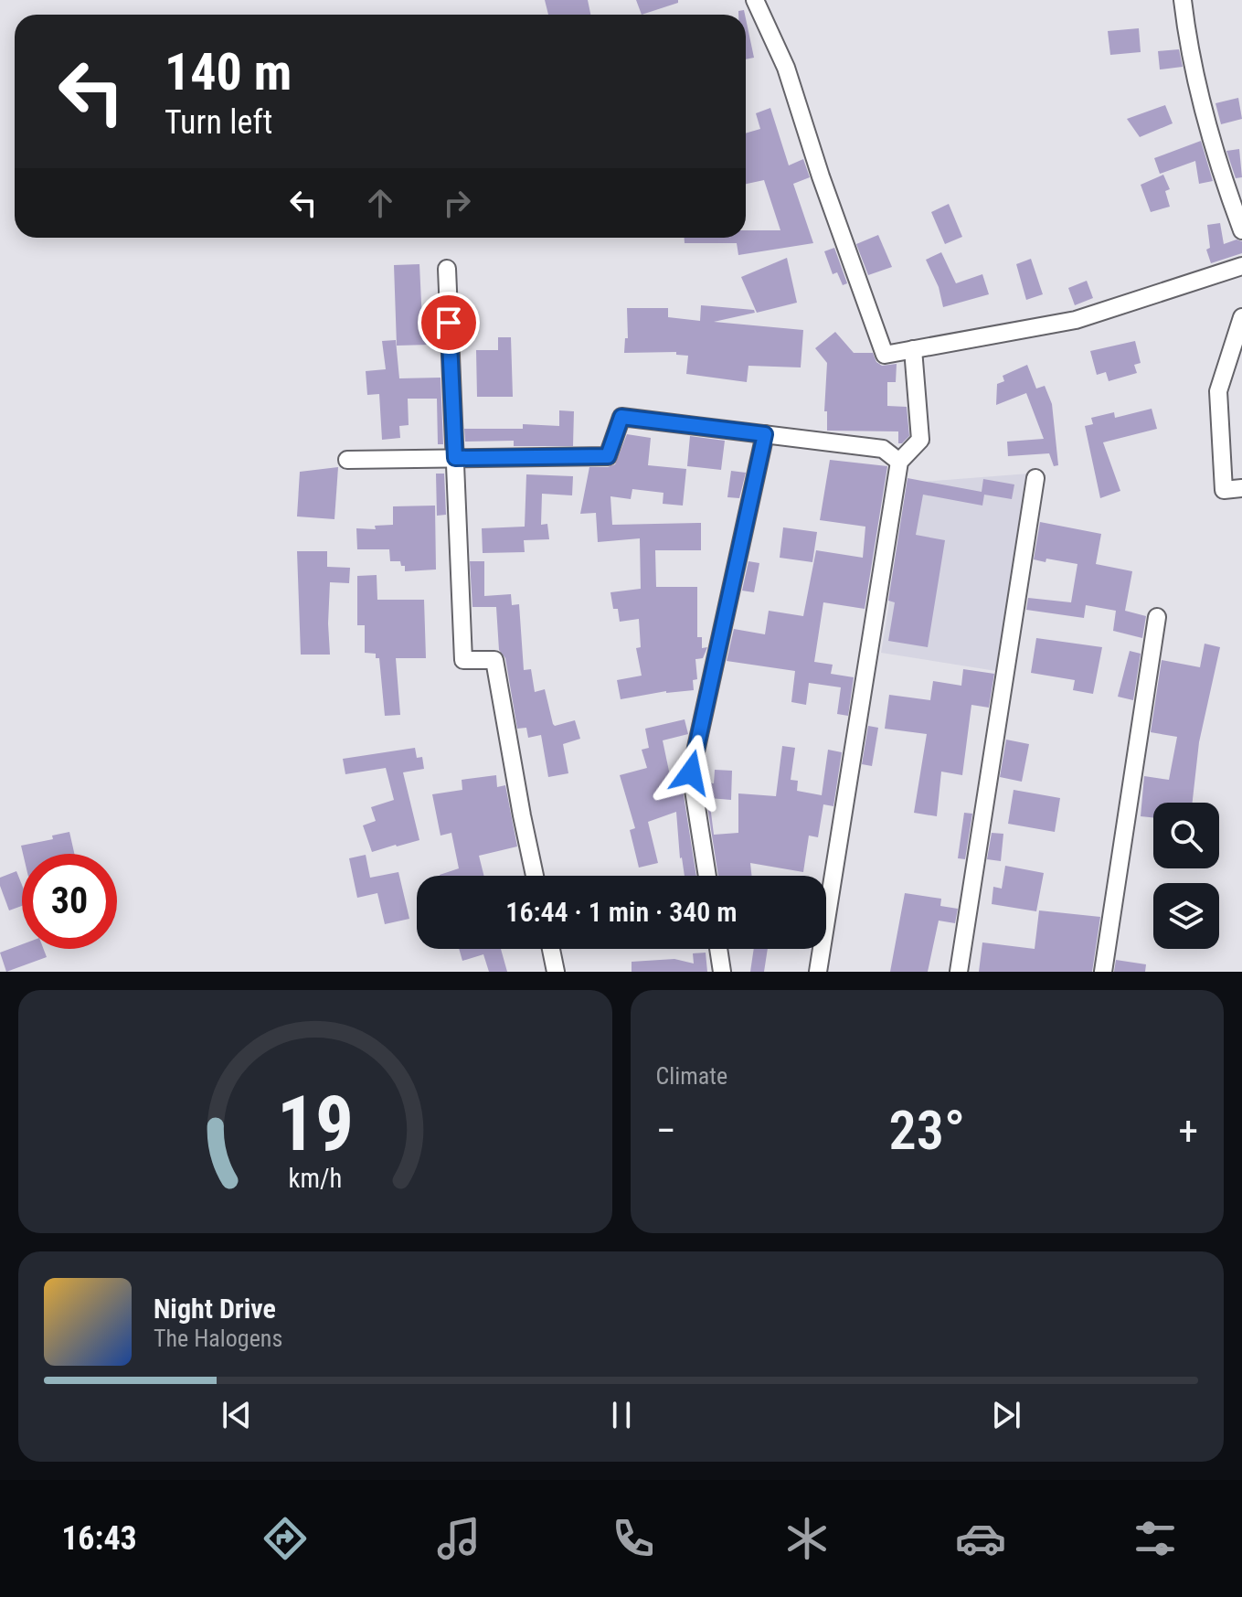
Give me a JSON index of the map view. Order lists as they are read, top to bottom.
{
  "page": {
    "turn": ["140 m", "Turn left"],
    "limit": "30",
    "trip": "16:44 · 1 min · 340 m",
    "tile": "Climate",
    "heat": ["−", "23°", "+"],
    "song": ["Night Drive", "The Halogens"],
    "tabs": "16:43",
    "gauge": ["19", "km/h"]
  }
}
